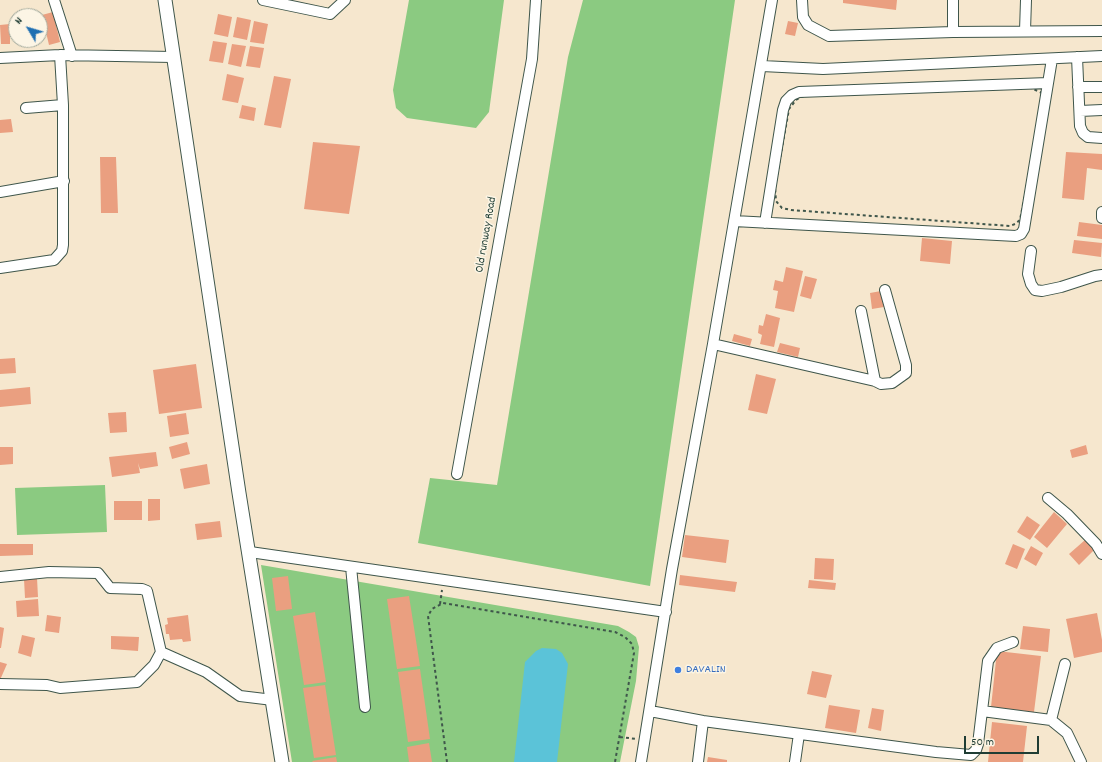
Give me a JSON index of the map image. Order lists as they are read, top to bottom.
{
  "streets": {
    "street": ["Old runway Road"]
  },
  "places": ["DAVALIN"],
  "scale_bar": "50 m",
  "north": "top left"
}
